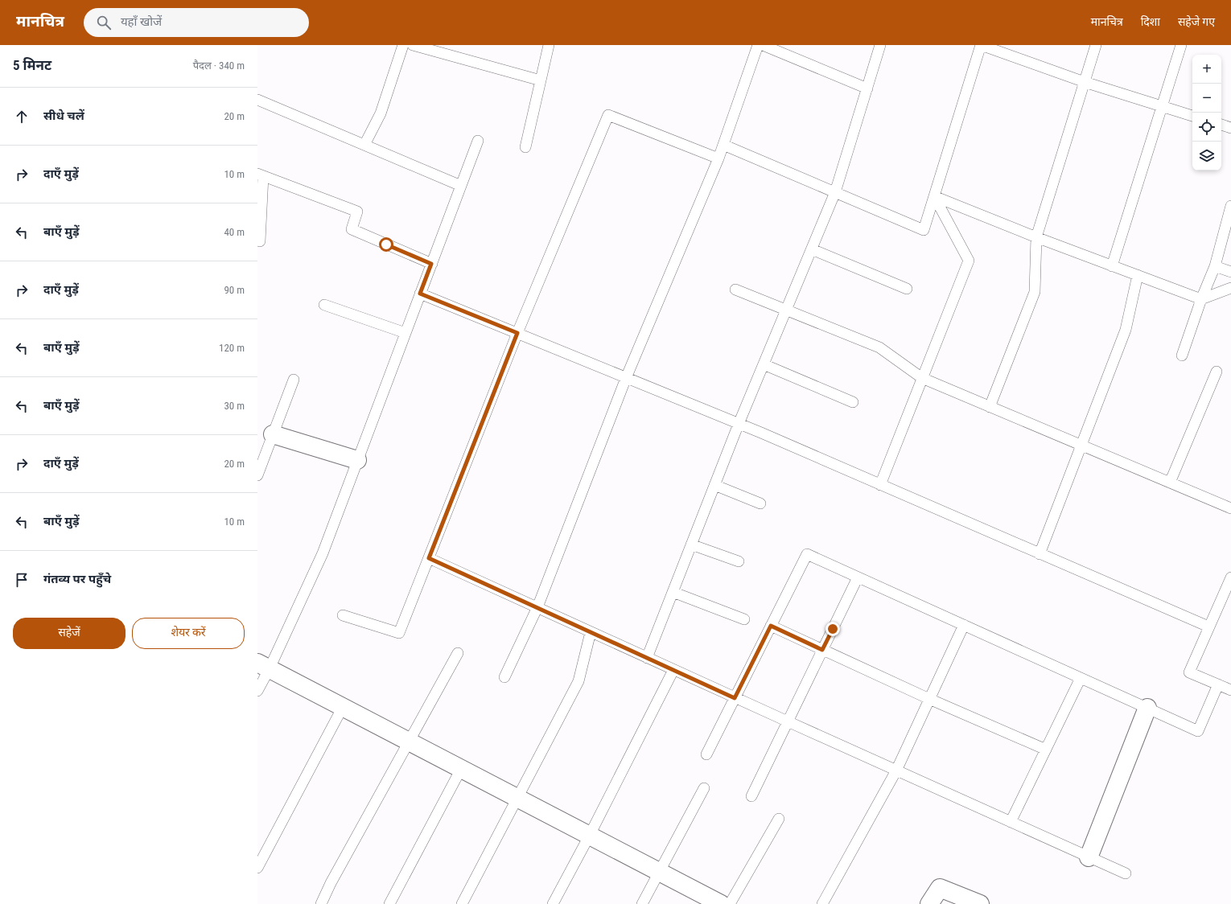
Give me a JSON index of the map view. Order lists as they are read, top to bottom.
{
  "page": {
    "header": "मानचित्र",
    "search": "यहाँ खोजें",
    "nav": ["मानचित्र", "दिशा", "सहेजे गए"],
    "heading": ["5 मिनट", "पैदल · 340 m"],
    "map_buttons": ["+", "−"],
    "list": [
      ["सीधे चलें", "20 m"],
      ["दाएँ मुड़ें", "10 m"],
      ["बाएँ मुड़ें", "40 m"],
      ["दाएँ मुड़ें", "90 m"],
      ["बाएँ मुड़ें", "120 m"],
      ["बाएँ मुड़ें", "30 m"],
      ["दाएँ मुड़ें", "20 m"],
      ["बाएँ मुड़ें", "10 m"],
      "गंतव्य पर पहुँचे"
    ],
    "buttons": ["सहेजें", "शेयर करें"]
  }
}
